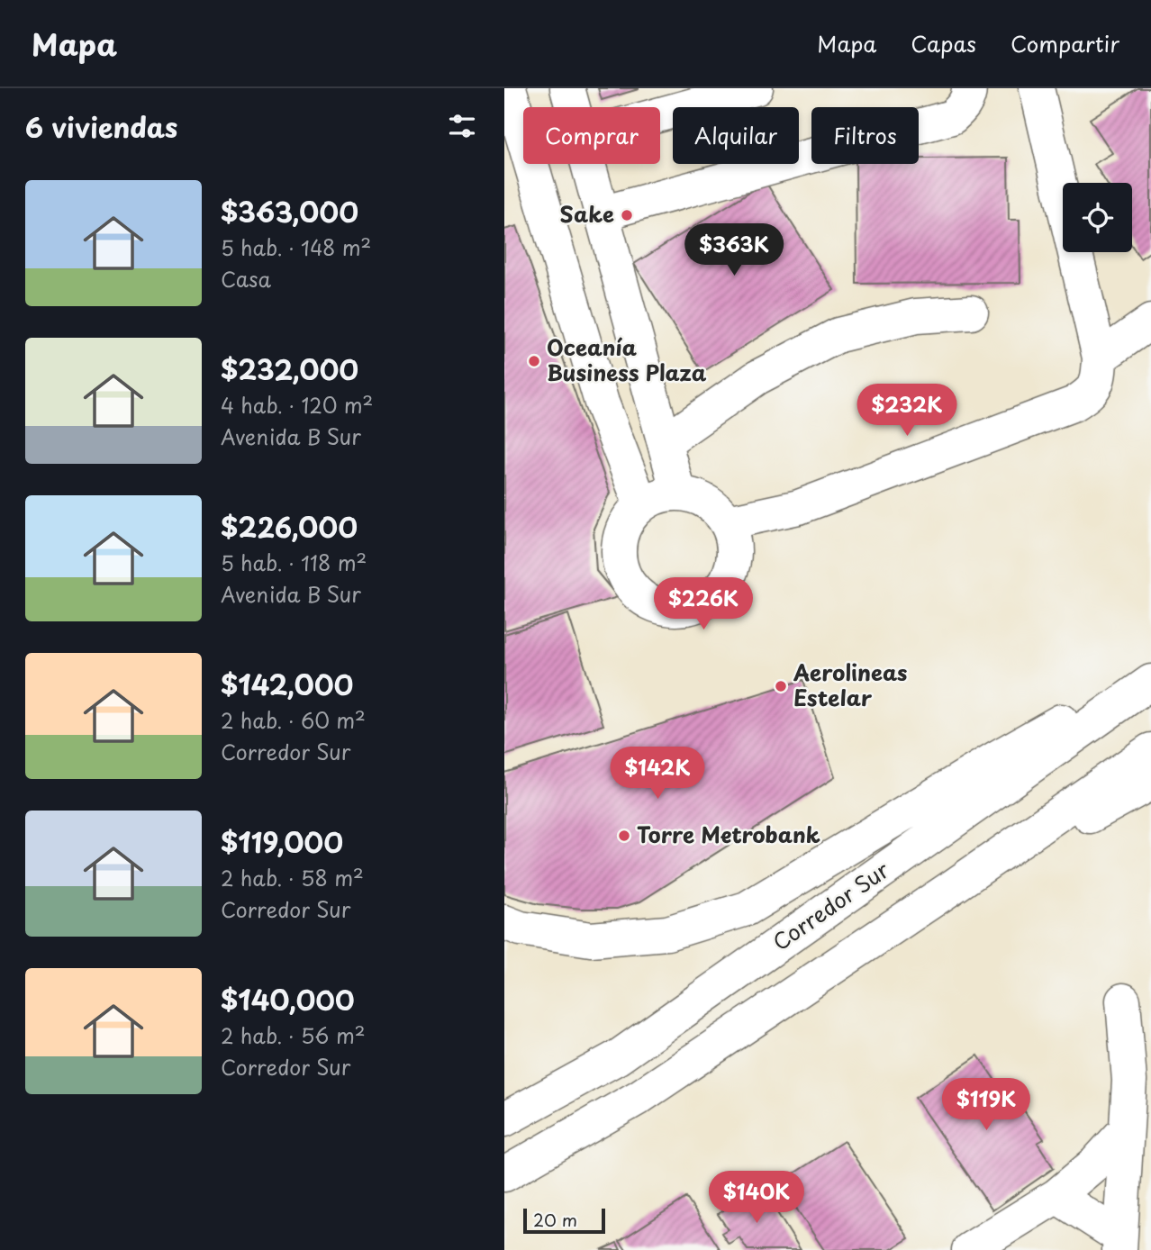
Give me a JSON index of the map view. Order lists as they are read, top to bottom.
{
  "streets": {
    "main road": ["Corredor Sur"]
  },
  "places": [
    "Sake",
    "Oceanía Business Plaza",
    "Aerolineas Estelar",
    "Torre Metrobank"
  ],
  "scale_bar": "20 m",
  "page": {
    "header": "Mapa",
    "nav": ["Mapa", "Capas", "Compartir"],
    "heading": "6 viviendas",
    "chip": ["Comprar", "Alquilar", "Filtros"],
    "list": [
      {
        "name": "$363,000",
        "note": "5 hab. · 148 m² · Casa"
      },
      {
        "name": "$232,000",
        "note": "4 hab. · 120 m² · Avenida B Sur"
      },
      {
        "name": "$226,000",
        "note": "5 hab. · 118 m² · Avenida B Sur"
      },
      {
        "name": "$142,000",
        "note": "2 hab. · 60 m² · Corredor Sur"
      },
      {
        "name": "$119,000",
        "note": "2 hab. · 58 m² · Corredor Sur"
      },
      {
        "name": "$140,000",
        "note": "2 hab. · 56 m² · Corredor Sur"
      }
    ],
    "price": [
      "$363K",
      "$232K",
      "$226K",
      "$142K",
      "$119K",
      "$140K"
    ],
    "scale": "20 m"
  }
}
